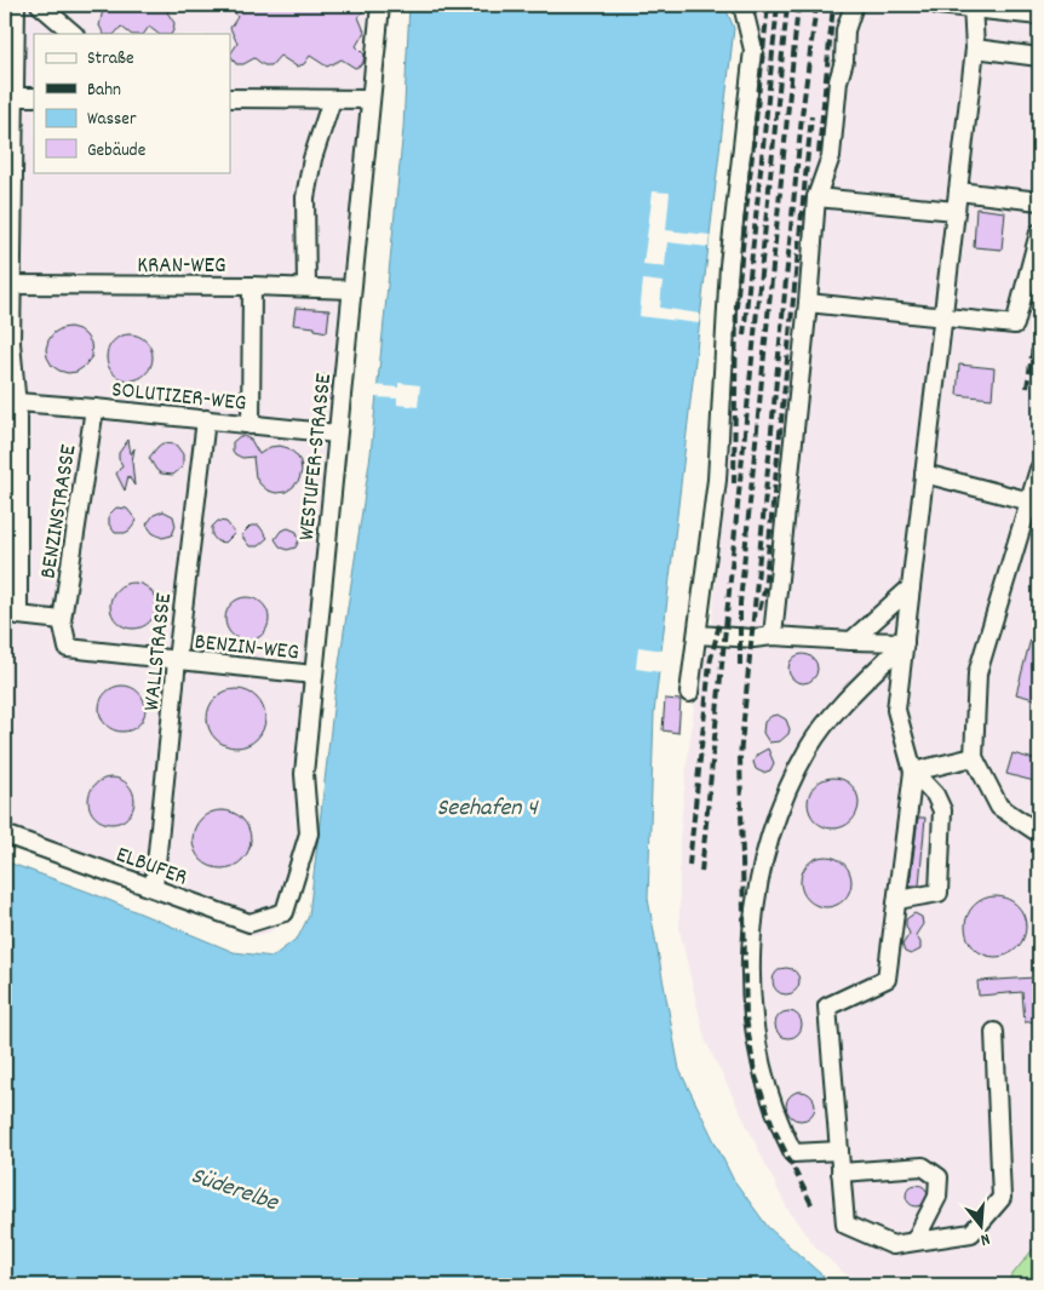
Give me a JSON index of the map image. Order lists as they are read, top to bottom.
{
  "streets": {
    "lane": [
      "KRAN-WEG",
      "SOLUTIZER-WEG",
      "WESTUFER-STRASSE",
      "BENZINSTRASSE",
      "BENZIN-WEG",
      "WALLSTRASSE",
      "ELBUFER"
    ]
  },
  "crossings": [
    ["KRAN-WEG", "WESTUFER-STRASSE"],
    ["SOLUTIZER-WEG", "WESTUFER-STRASSE"],
    ["SOLUTIZER-WEG", "BENZINSTRASSE"],
    ["SOLUTIZER-WEG", "WALLSTRASSE"],
    ["WESTUFER-STRASSE", "BENZIN-WEG"],
    ["WESTUFER-STRASSE", "ELBUFER"],
    ["BENZINSTRASSE", "BENZIN-WEG"],
    ["BENZIN-WEG", "WALLSTRASSE"],
    ["WALLSTRASSE", "ELBUFER"]
  ],
  "water": ["Seehafen 4", "Süderelbe"],
  "legend": [
    "Straße",
    "Bahn",
    "Wasser",
    "Gebäude"
  ],
  "north": "bottom"
}
